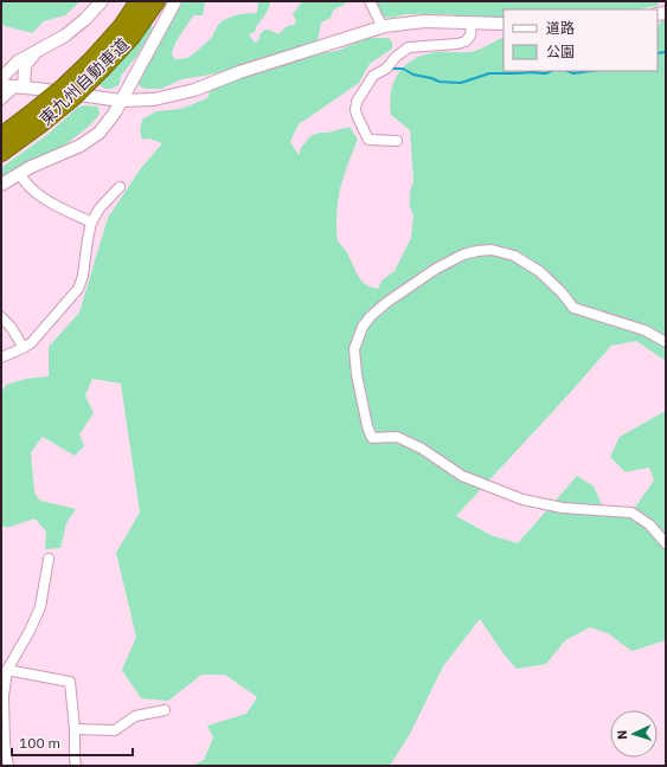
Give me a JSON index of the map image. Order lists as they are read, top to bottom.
{
  "streets": {
    "highway": ["東九州自動車道"]
  },
  "legend": ["道路", "公園"],
  "scale_bar": "100 m",
  "north": "left"
}
